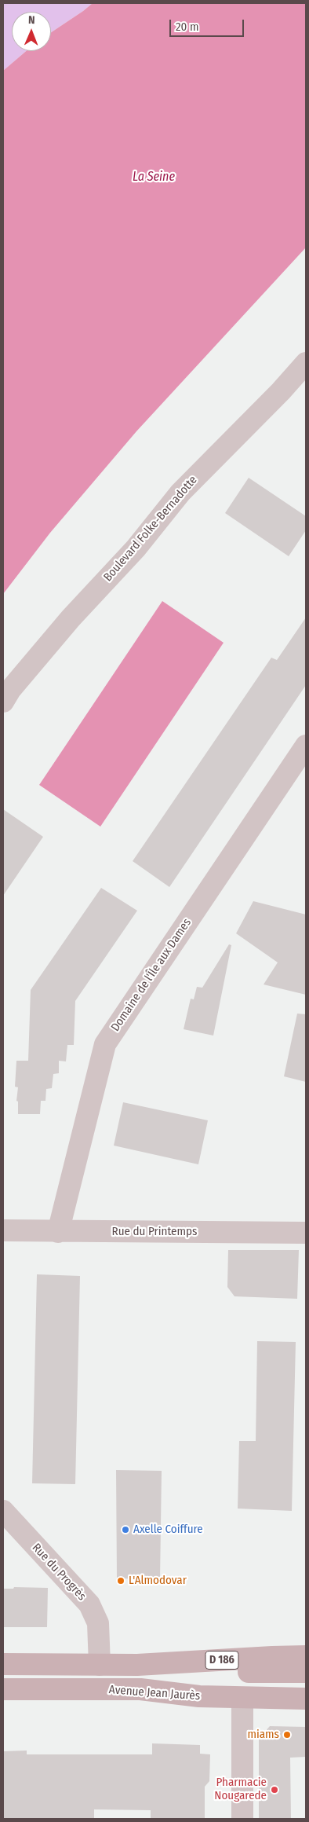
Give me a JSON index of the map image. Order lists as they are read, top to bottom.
{
  "streets": {
    "main road": ["D 186", "Avenue Jean Jaurès"],
    "street": [
      "Boulevard Folke-Bernadotte",
      "Domaine de l'Île aux Dames",
      "Rue du Printemps",
      "Rue du Progrès"
    ]
  },
  "crossings": [
    ["Domaine de l'Île aux Dames", "Rue du Printemps"],
    ["Rue du Progrès", "D 186"],
    ["D 186", "Avenue Jean Jaurès"]
  ],
  "water": ["La Seine"],
  "places": [
    "Axelle Coiffure",
    "L'Almodovar",
    "miams",
    "Pharmacie Nougarede"
  ],
  "scale_bar": "20 m",
  "north": "top"
}
